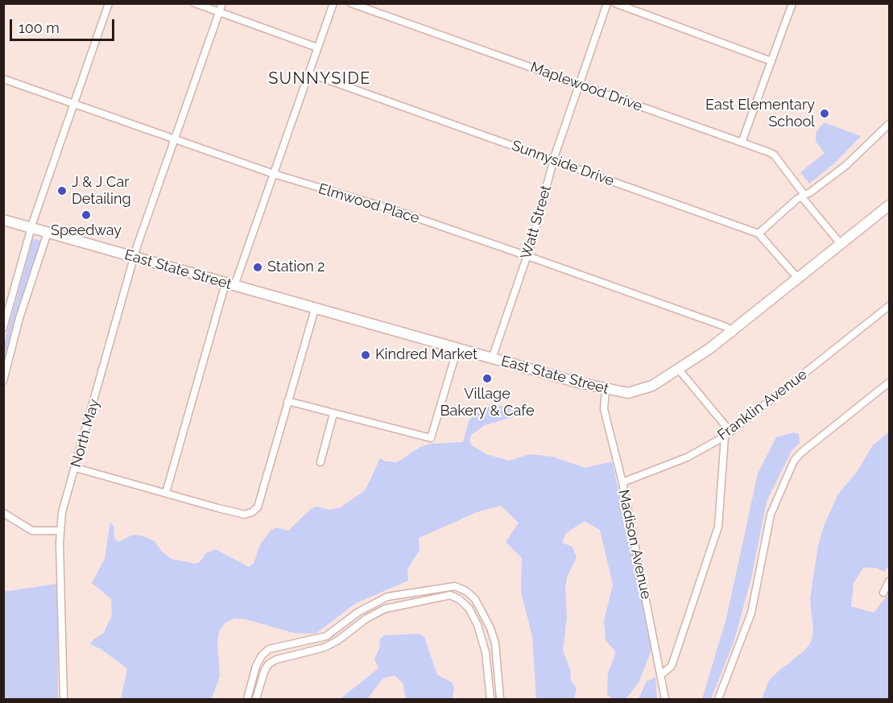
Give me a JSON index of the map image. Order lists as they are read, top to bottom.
{
  "streets": {
    "main road": ["East State Street"],
    "street": [
      "Maplewood Drive",
      "Sunnyside Drive",
      "Elmwood Place",
      "Watt Street",
      "Franklin Avenue",
      "North May",
      "Madison Avenue"
    ]
  },
  "crossings": [
    ["Maplewood Drive", "Watt Street"],
    ["Maplewood Drive", "East State Street"],
    ["Sunnyside Drive", "Watt Street"],
    ["Sunnyside Drive", "East State Street"],
    ["Elmwood Place", "Watt Street"],
    ["Elmwood Place", "East State Street"],
    ["Elmwood Place", "North May"],
    ["Watt Street", "East State Street"],
    ["East State Street", "North May"],
    ["East State Street", "Madison Avenue"],
    ["Franklin Avenue", "Madison Avenue"]
  ],
  "districts": ["SUNNYSIDE"],
  "places": [
    "East Elementary School",
    "J & J Car Detailing",
    "Speedway",
    "Station 2",
    "Kindred Market",
    "Village Bakery & Cafe"
  ],
  "scale_bar": "100 m"
}
